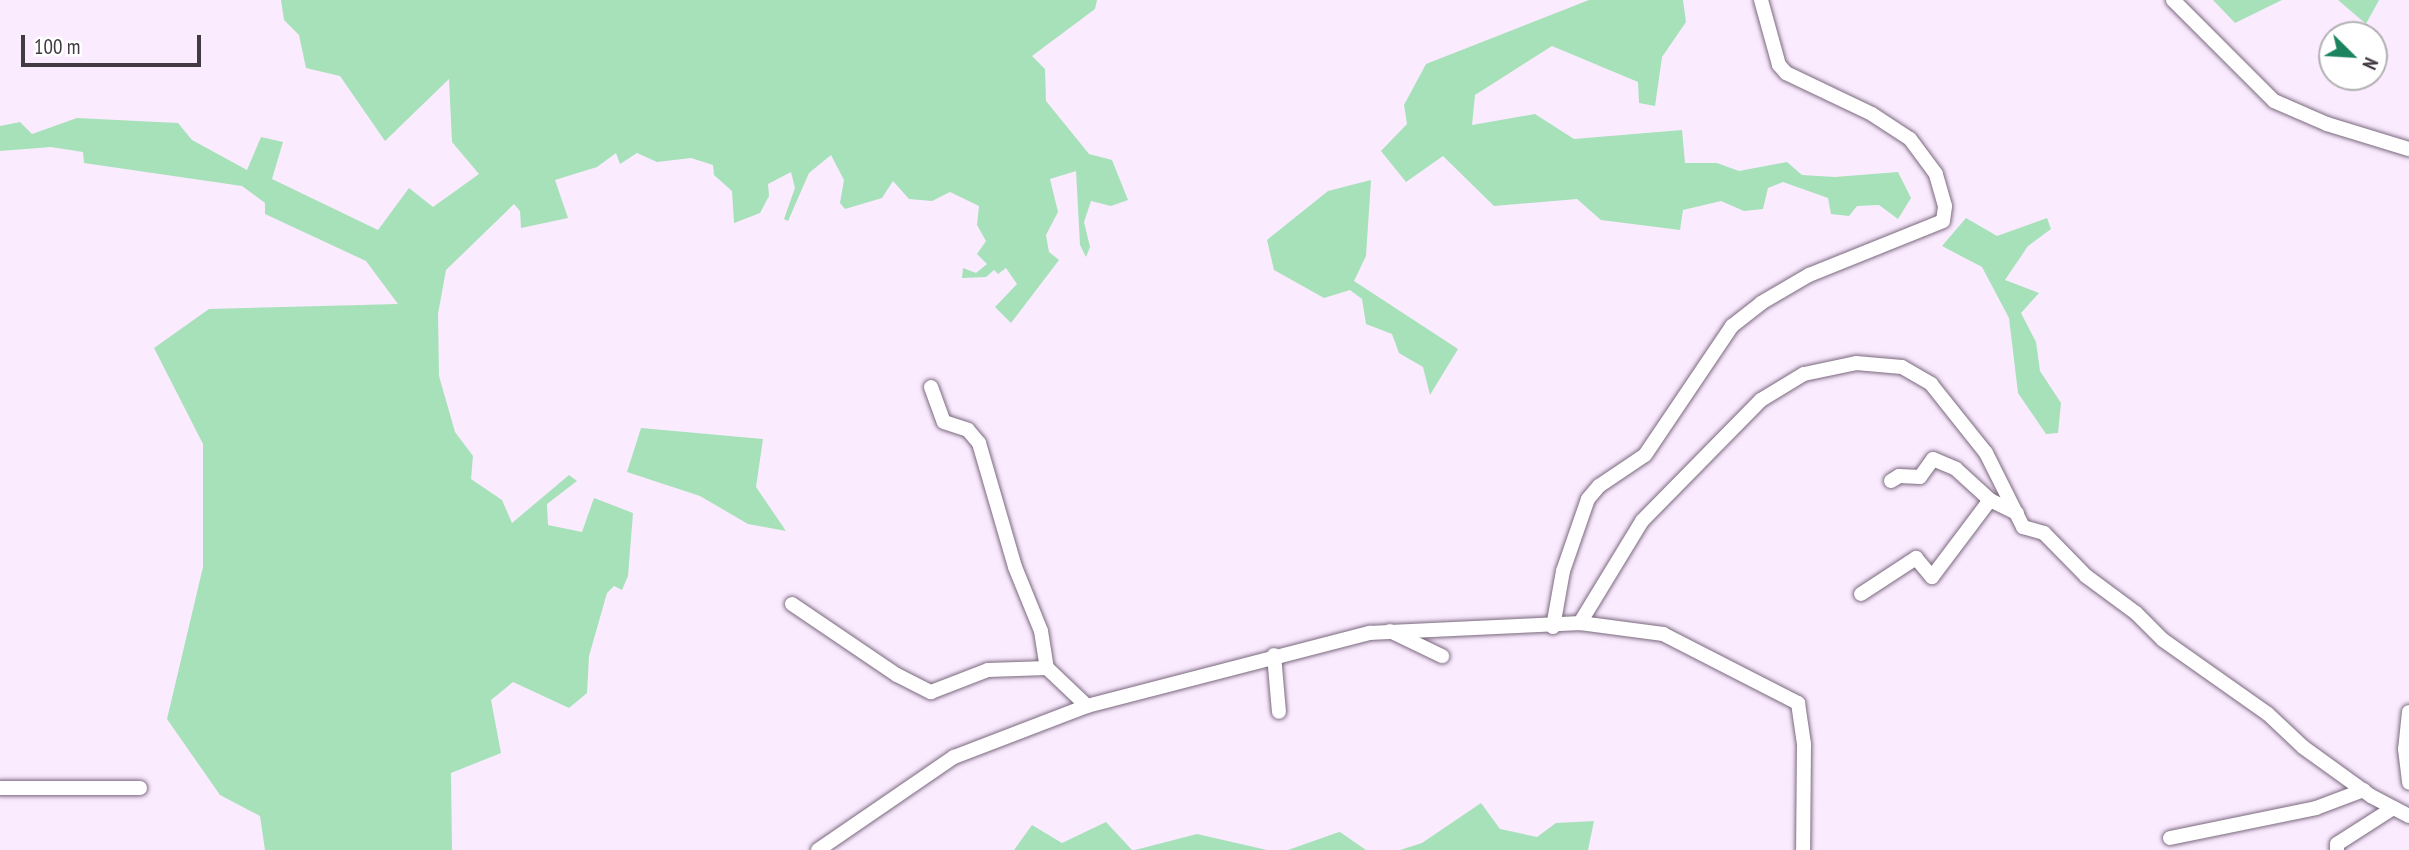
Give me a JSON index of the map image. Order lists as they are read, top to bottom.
{
  "scale_bar": "100 m",
  "north": "bottom right"
}
